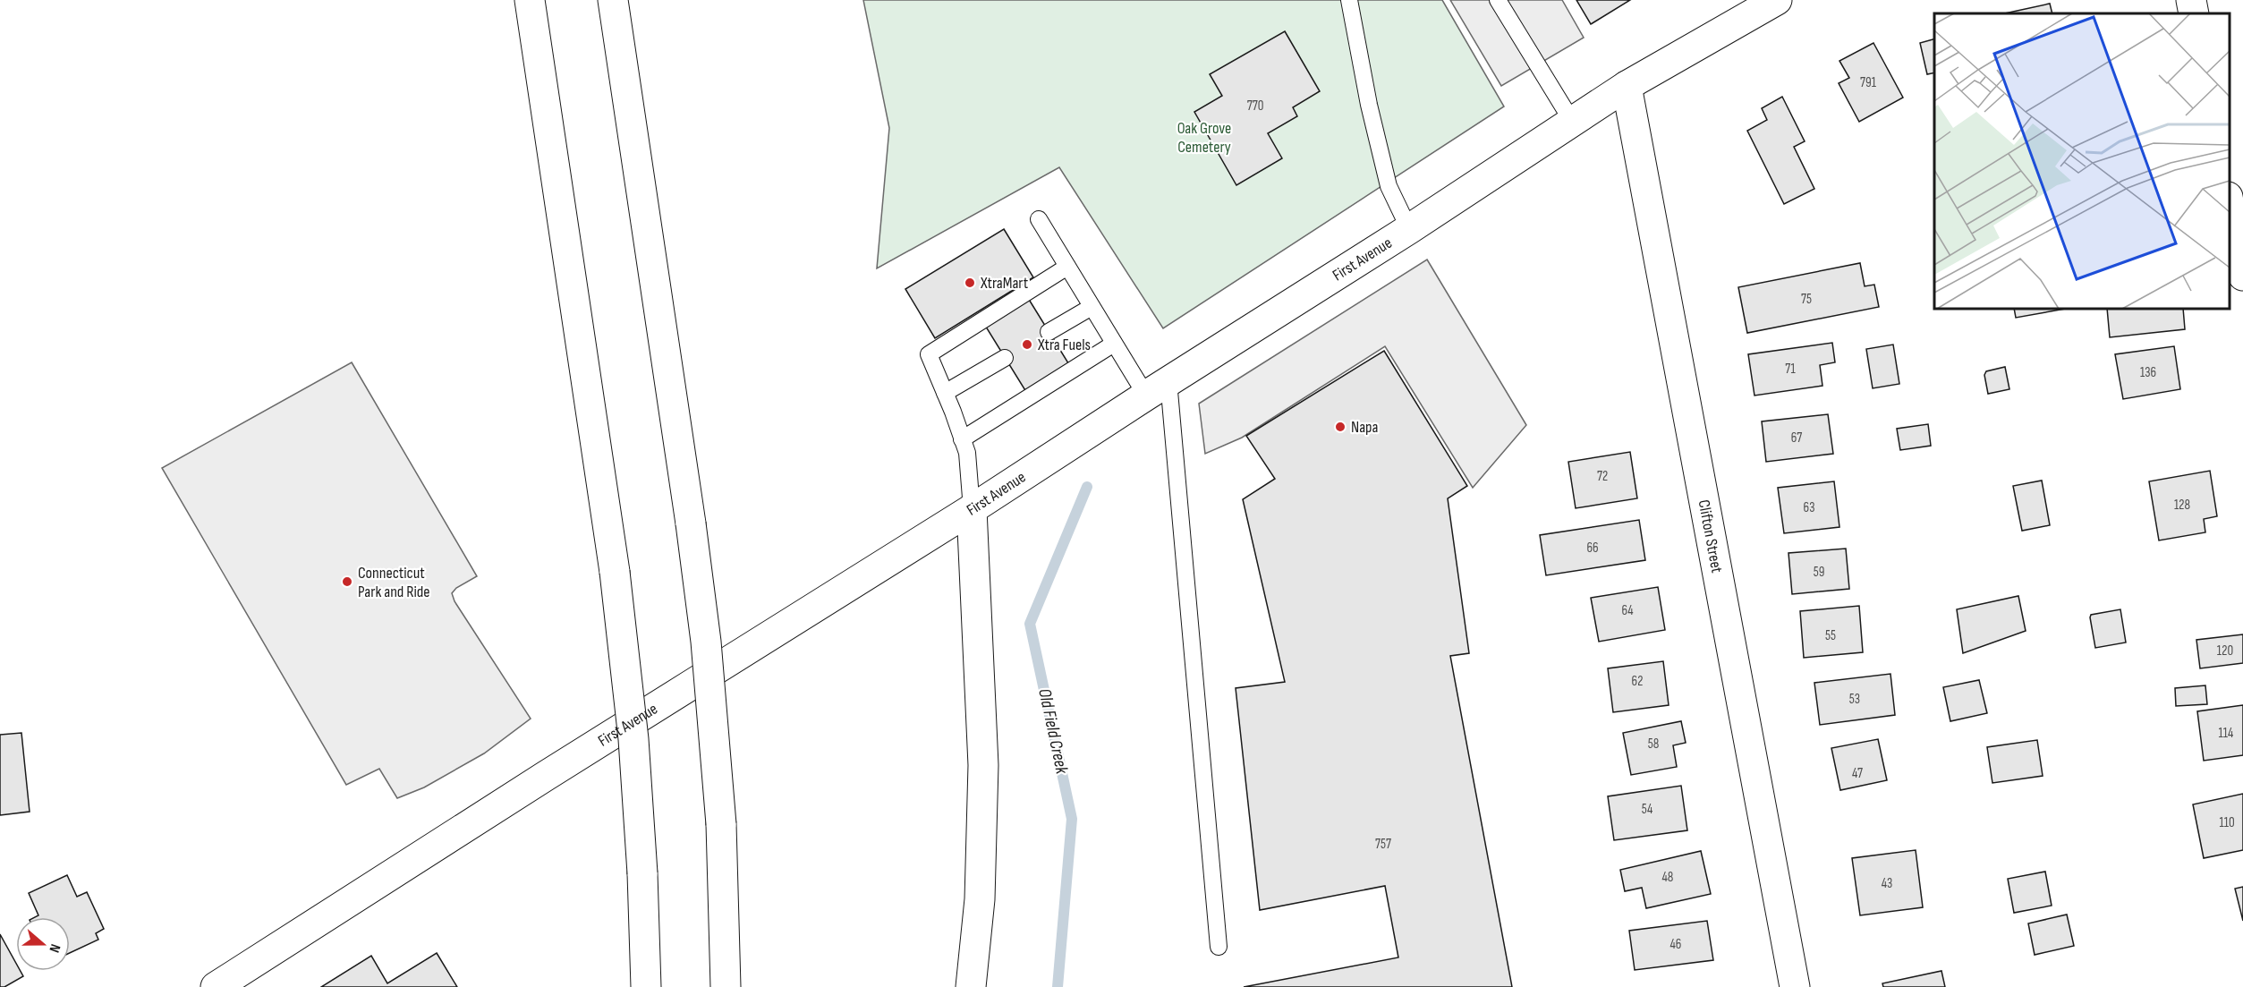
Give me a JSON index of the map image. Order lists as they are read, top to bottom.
{
  "streets": {
    "main road": ["First Avenue", "Clifton Street"]
  },
  "crossings": [
    ["First Avenue", "Clifton Street"]
  ],
  "water": ["Old Field Creek"],
  "parks": ["Oak Grove Cemetery"],
  "places": [
    "XtraMart",
    "Xtra Fuels",
    "Napa",
    "Connecticut Park and Ride"
  ],
  "house_numbers": [
    "791",
    "770",
    "75",
    "71",
    "136",
    "67",
    "72",
    "128",
    "63",
    "66",
    "59",
    "64",
    "55",
    "120",
    "62",
    "53",
    "114",
    "58",
    "47",
    "54",
    "110",
    "757",
    "48",
    "43",
    "46"
  ],
  "north": "right"
}
